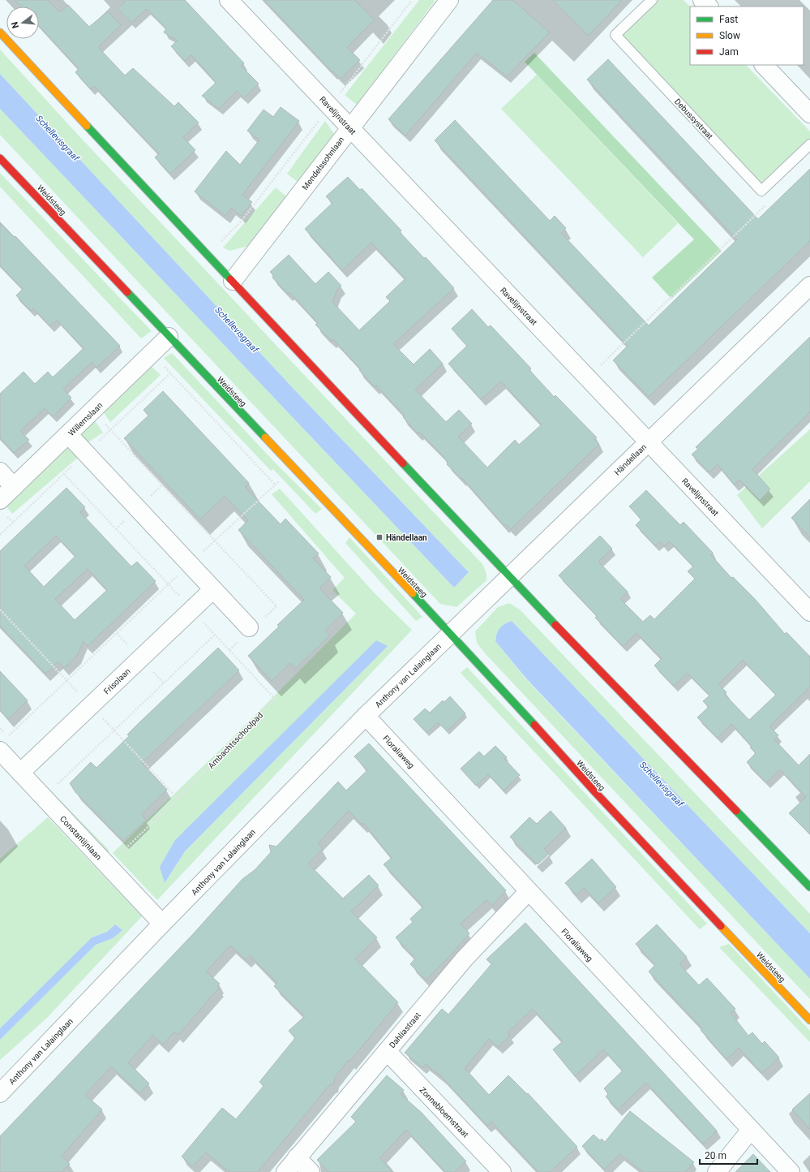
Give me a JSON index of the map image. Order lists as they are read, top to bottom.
{
  "streets": {
    "street": [
      "Ravelijnstraat",
      "Mendelssohnlaan",
      "Weidsteeg",
      "Willemslaan",
      "Händellaan",
      "Anthony van Lalainglaan",
      "Frisolaan",
      "Floraliaweg",
      "Constantijnlaan",
      "Dahliastraat",
      "Zonnebloemstraat"
    ],
    "lane": ["Debussystraat"],
    "path": ["Ambachtsschoolpad"]
  },
  "crossings": [
    ["Ravelijnstraat", "Mendelssohnlaan"],
    ["Ravelijnstraat", "Händellaan"],
    ["Weidsteeg", "Willemslaan"],
    ["Weidsteeg", "Händellaan"],
    ["Weidsteeg", "Anthony van Lalainglaan"],
    ["Händellaan", "Anthony van Lalainglaan"],
    ["Anthony van Lalainglaan", "Floraliaweg"],
    ["Anthony van Lalainglaan", "Constantijnlaan"],
    ["Frisolaan", "Ambachtsschoolpad"],
    ["Frisolaan", "Constantijnlaan"],
    ["Ambachtsschoolpad", "Constantijnlaan"],
    ["Floraliaweg", "Dahliastraat"],
    ["Dahliastraat", "Zonnebloemstraat"]
  ],
  "water": ["Schellevisgraaf"],
  "places": {
    "transit": ["Händellaan"]
  },
  "legend": ["Fast", "Slow", "Jam"],
  "scale_bar": "20 m",
  "north": "left"
}
